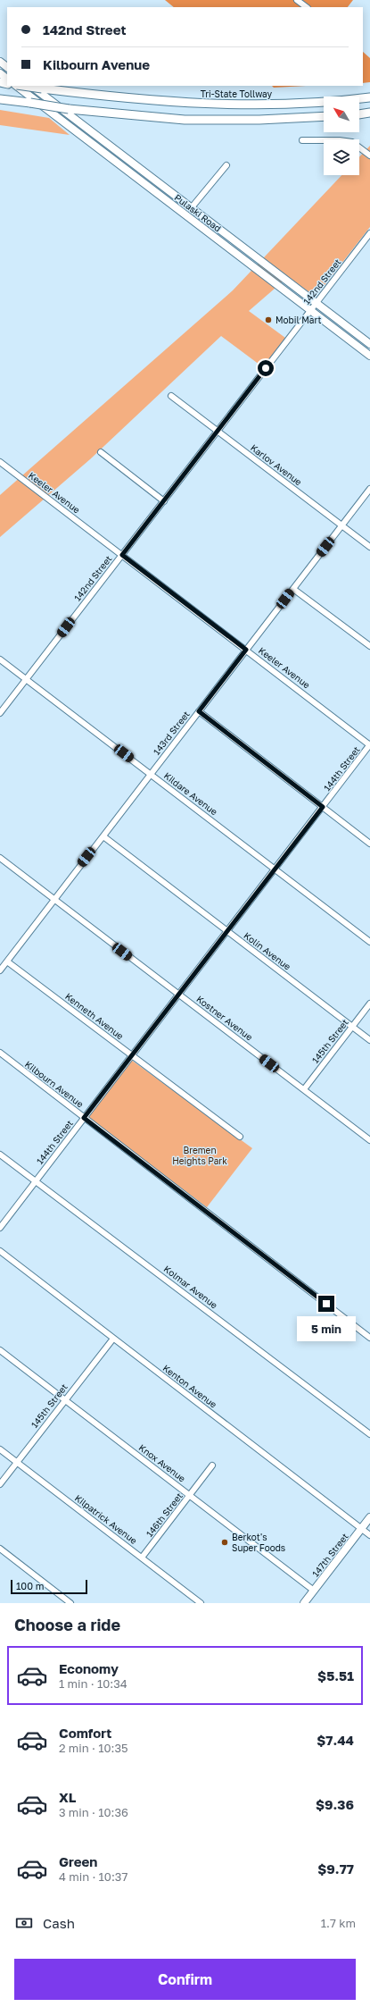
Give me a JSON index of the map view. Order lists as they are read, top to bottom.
{
  "streets": {
    "highway": ["Tri-State Tollway"],
    "main road": ["Pulaski Road", "147th Street"],
    "street": [
      "142nd Street",
      "Karlov Avenue",
      "Keeler Avenue",
      "143rd Street",
      "144th Street",
      "Kildare Avenue",
      "Kolin Avenue",
      "Kenneth Avenue",
      "Kostner Avenue",
      "145th Street",
      "Kilbourn Avenue",
      "Kolmar Avenue",
      "Kenton Avenue",
      "Knox Avenue",
      "146th Street",
      "Kilpatrick Avenue"
    ]
  },
  "crossings": [
    ["Pulaski Road", "142nd Street"],
    ["142nd Street", "Karlov Avenue"],
    ["142nd Street", "Keeler Avenue"],
    ["142nd Street", "Kildare Avenue"],
    ["Karlov Avenue", "143rd Street"],
    ["Keeler Avenue", "143rd Street"],
    ["Keeler Avenue", "144th Street"],
    ["143rd Street", "Kildare Avenue"],
    ["143rd Street", "Kolin Avenue"],
    ["143rd Street", "Kenneth Avenue"],
    ["143rd Street", "Kostner Avenue"],
    ["144th Street", "Kildare Avenue"],
    ["144th Street", "Kolin Avenue"],
    ["144th Street", "Kenneth Avenue"],
    ["144th Street", "Kostner Avenue"],
    ["144th Street", "Kilbourn Avenue"],
    ["144th Street", "Kolmar Avenue"],
    ["Kolin Avenue", "145th Street"],
    ["Kostner Avenue", "145th Street"],
    ["145th Street", "Kenton Avenue"],
    ["145th Street", "Knox Avenue"],
    ["145th Street", "Kilpatrick Avenue"],
    ["Kenton Avenue", "147th Street"],
    ["Knox Avenue", "146th Street"],
    ["Knox Avenue", "147th Street"],
    ["146th Street", "Kilpatrick Avenue"]
  ],
  "parks": ["Bremen Heights Park"],
  "places": ["Mobil Mart", "Berkot's Super Foods"],
  "scale_bar": "100 m",
  "north": "top left",
  "page": {
    "banner": ["142nd Street", "Kilbourn Avenue"],
    "bubble": "5 min",
    "scale": "100 m",
    "heading": "Choose a ride",
    "list": [
      {
        "name": "Economy",
        "note": "1 min · 10:34",
        "value": "$5.51"
      },
      {
        "name": "Comfort",
        "note": "2 min · 10:35",
        "value": "$7.44"
      },
      {
        "name": "XL",
        "note": "3 min · 10:36",
        "value": "$9.36"
      },
      {
        "name": "Green",
        "note": "4 min · 10:37",
        "value": "$9.77"
      }
    ],
    "pay": ["Cash", "1.7 km"],
    "buttons": "Confirm"
  }
}
